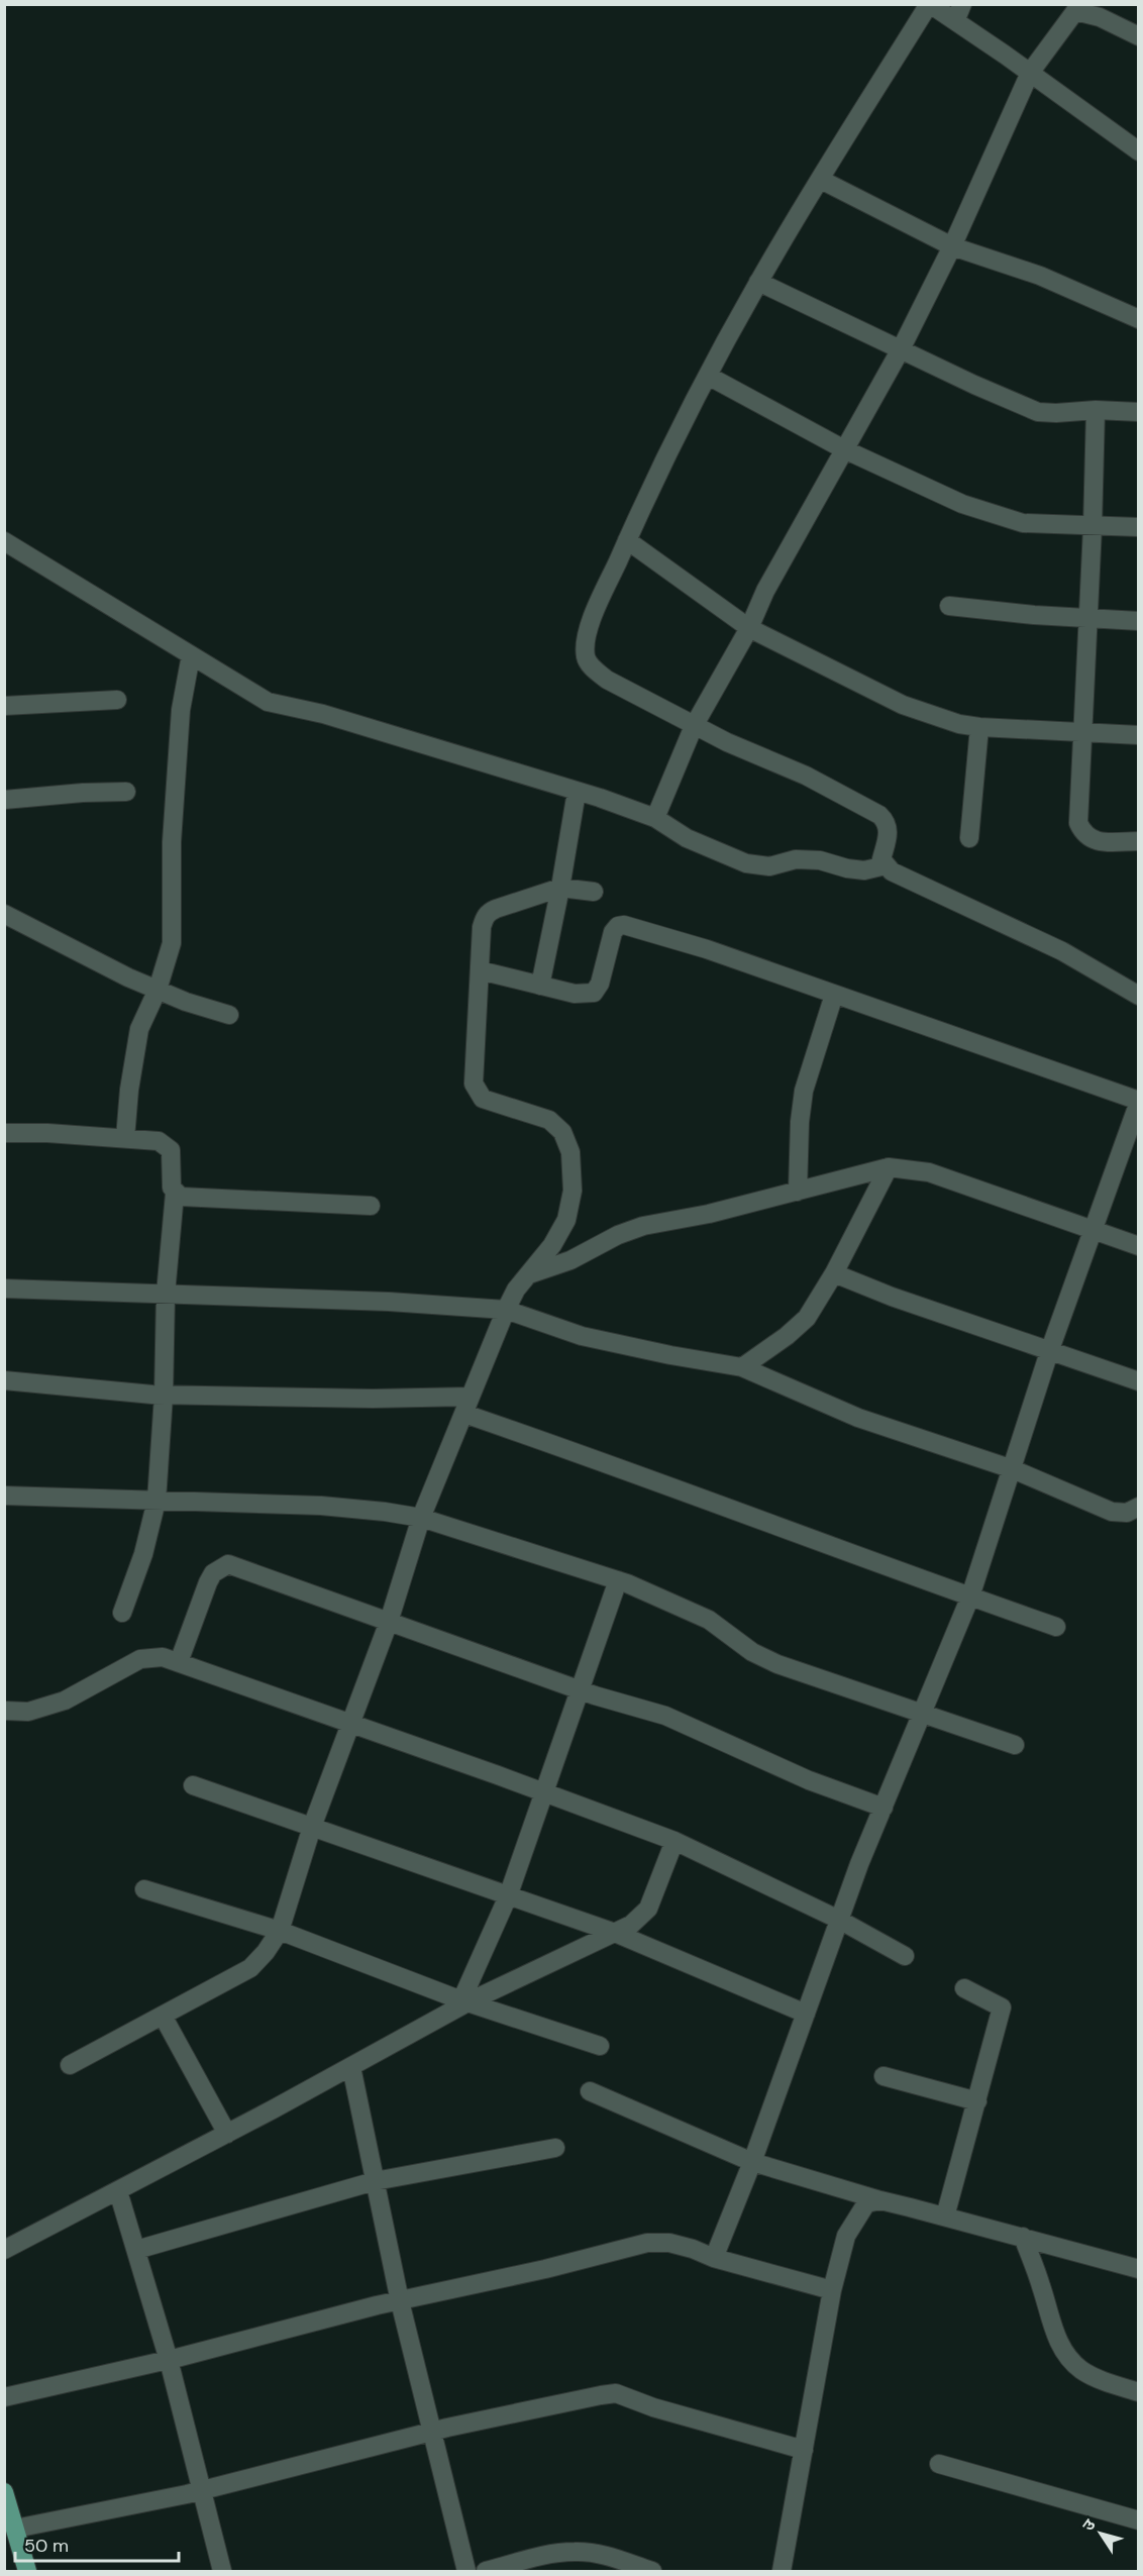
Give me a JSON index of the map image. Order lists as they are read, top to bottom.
{
  "scale_bar": "50 m",
  "north": "top left"
}
